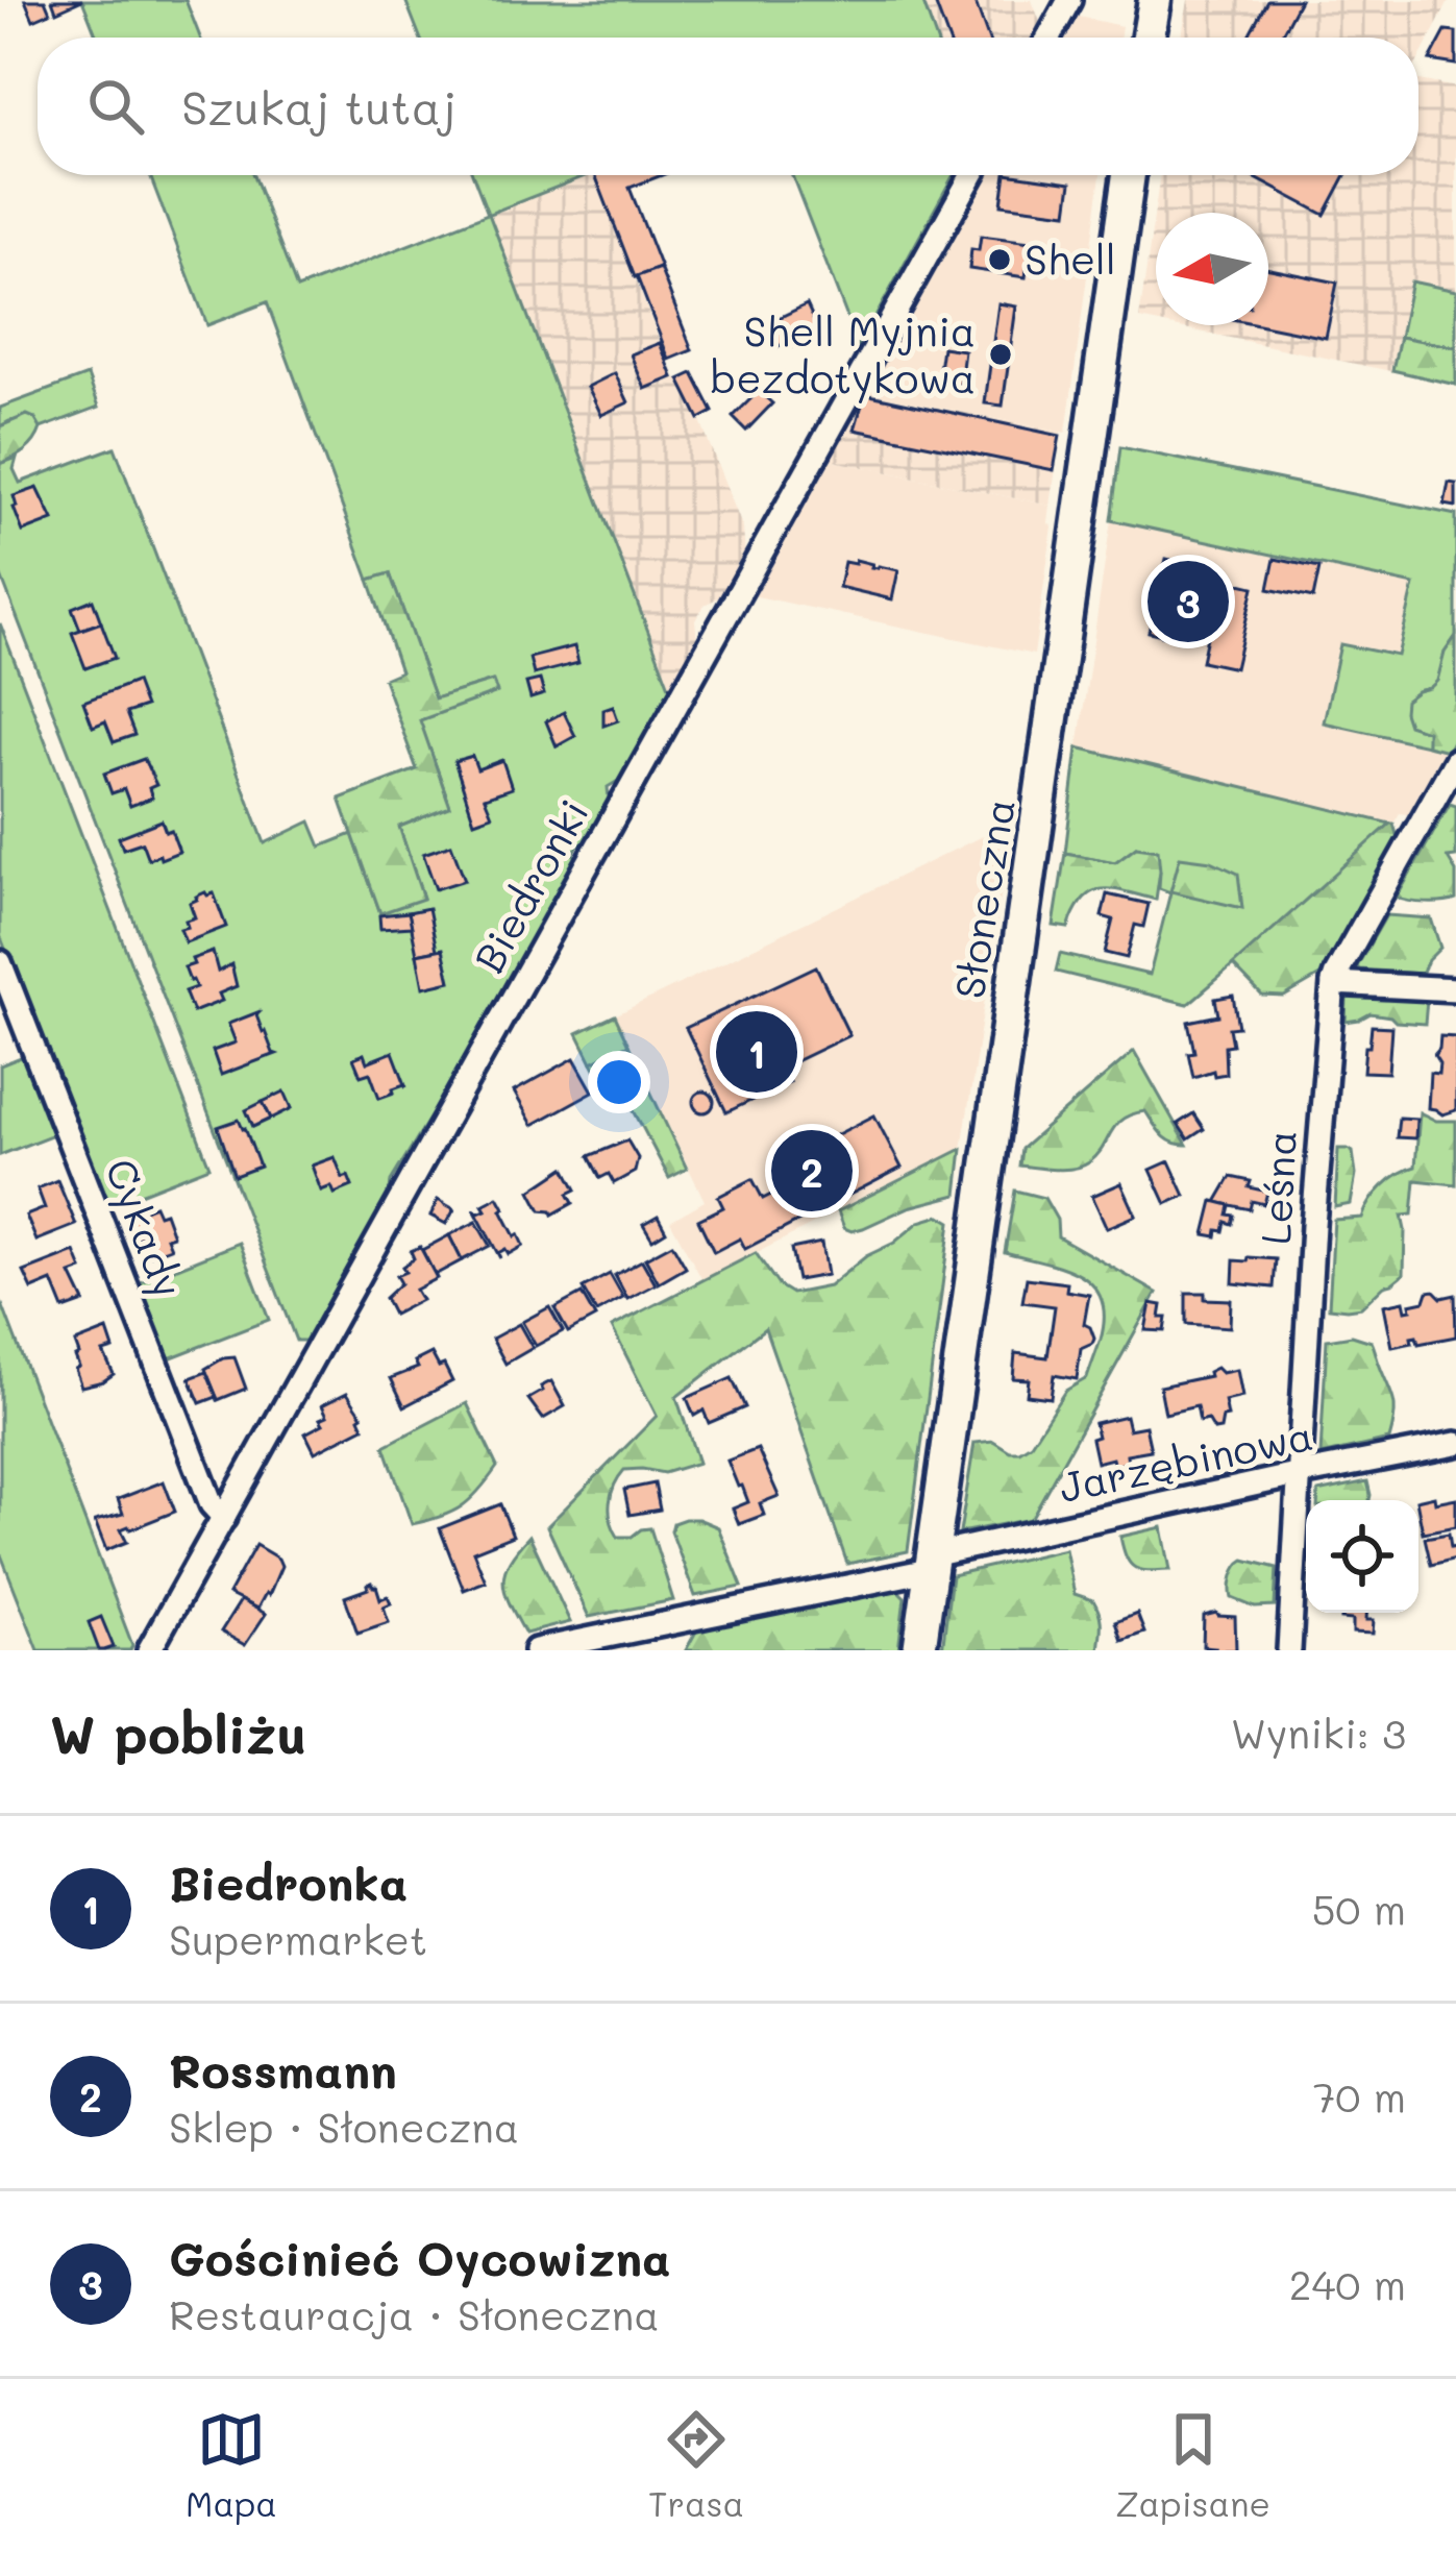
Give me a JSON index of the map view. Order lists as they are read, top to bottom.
{
  "streets": {
    "main road": ["Słoneczna"],
    "street": [
      "Biedronki",
      "Leśna",
      "Cykady",
      "Jarzębinowa"
    ]
  },
  "crossings": [
    ["Biedronki", "Cykady"],
    ["Słoneczna", "Jarzębinowa"],
    ["Leśna", "Jarzębinowa"]
  ],
  "places": ["Shell", "Shell Myjnia bezdotykowa"],
  "north": "left",
  "page": {
    "search": "Szukaj tutaj",
    "pins": ["3", "1", "2"],
    "heading": ["W pobliżu", "Wyniki: 3"],
    "list": [
      {
        "mark": "1",
        "name": "Biedronka",
        "note": "Supermarket",
        "value": "50 m"
      },
      {
        "mark": "2",
        "name": "Rossmann",
        "note": "Sklep · Słoneczna",
        "value": "70 m"
      },
      {
        "mark": "3",
        "name": "Gościnieć Oycowizna",
        "note": "Restauracja · Słoneczna",
        "value": "240 m"
      }
    ],
    "nav": ["Mapa", "Trasa", "Zapisane"]
  }
}
